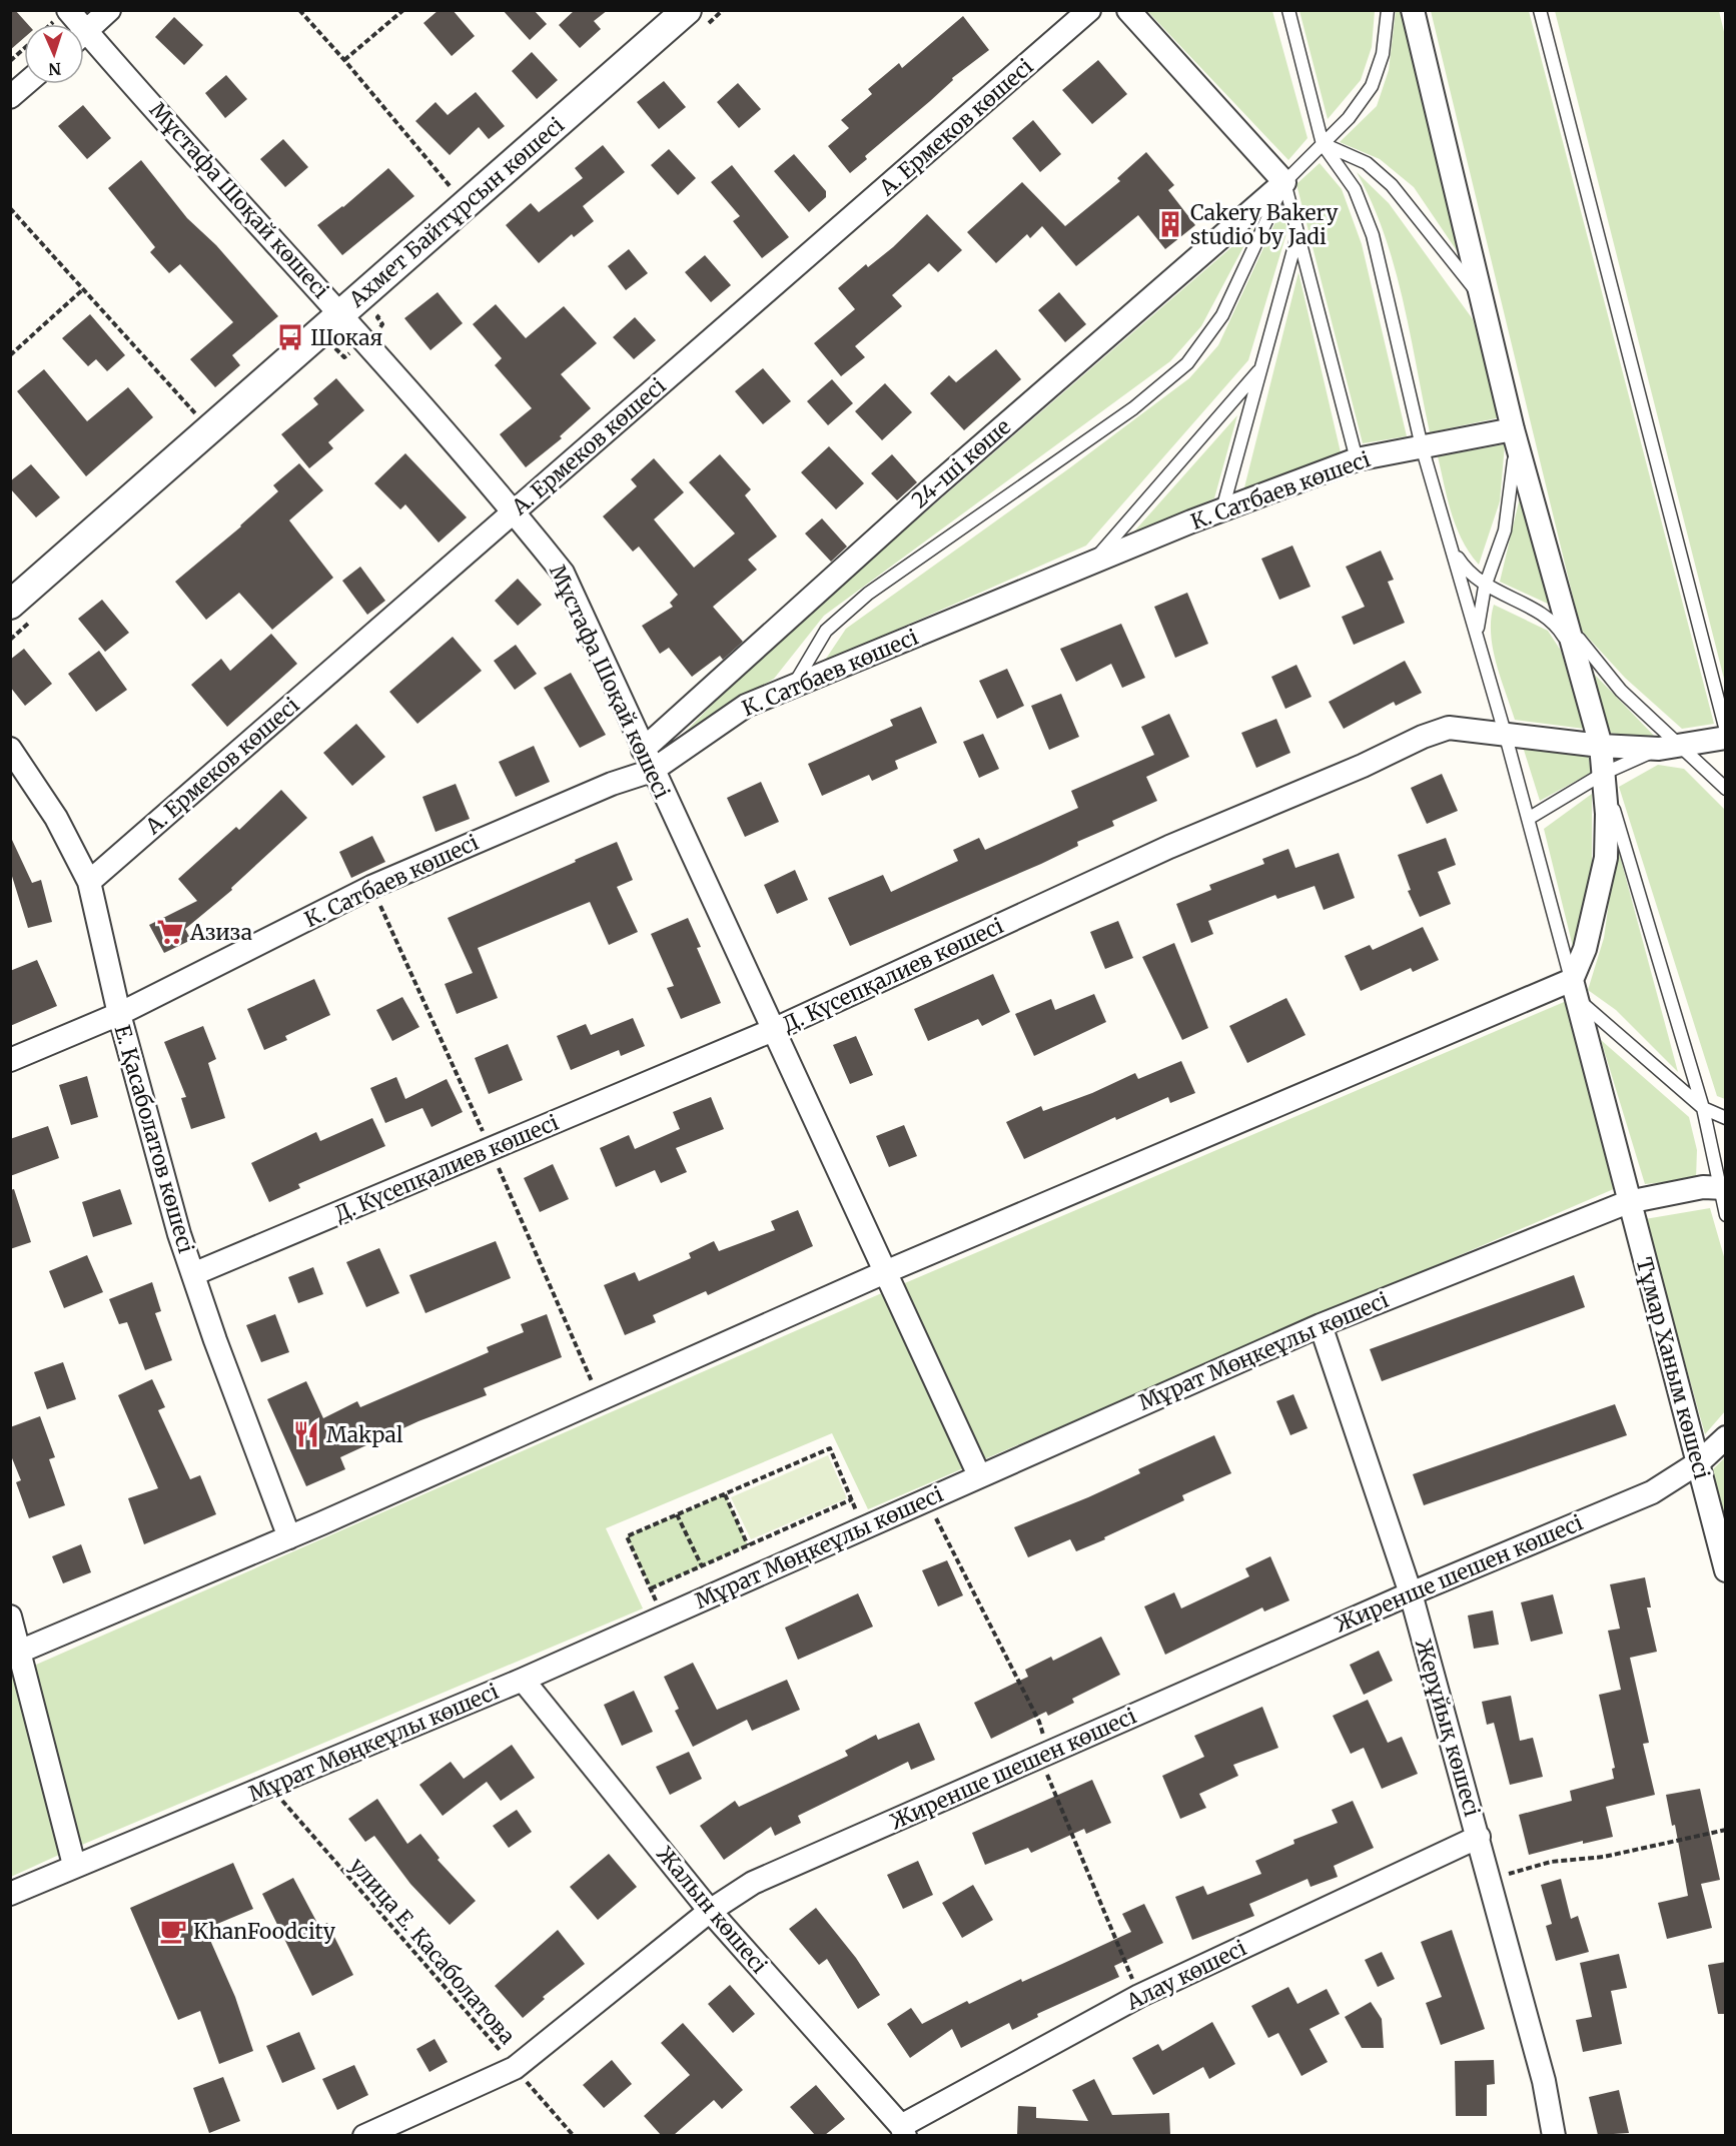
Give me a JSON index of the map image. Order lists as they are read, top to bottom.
{
  "streets": {
    "street": [
      "А. Ермеков көшесі",
      "Мұстафа Шоқай көшесі",
      "Ахмет Байтұрсын көшесі",
      "24-ші көше",
      "К. Сатбаев көшесі",
      "Д. Күсепқалиев көшесі",
      "Е. Қасаболатов көшесі",
      "Мұрат Мөңкеұлы көшесі",
      "Тұмар Ханым көшесі",
      "Жиренше шешен көшесі",
      "Жерұйық көшесі",
      "Жалын көшесі",
      "Алау көшесі"
    ],
    "path": ["улица Е. Касаболатова"]
  },
  "crossings": [
    ["А. Ермеков көшесі", "Мұстафа Шоқай көшесі"],
    ["А. Ермеков көшесі", "Е. Қасаболатов көшесі"],
    ["Мұстафа Шоқай көшесі", "Ахмет Байтұрсын көшесі"],
    ["Мұстафа Шоқай көшесі", "24-ші көше"],
    ["Мұстафа Шоқай көшесі", "К. Сатбаев көшесі"],
    ["Мұстафа Шоқай көшесі", "Д. Күсепқалиев көшесі"],
    ["Мұстафа Шоқай көшесі", "Мұрат Мөңкеұлы көшесі"],
    ["К. Сатбаев көшесі", "Е. Қасаболатов көшесі"],
    ["Д. Күсепқалиев көшесі", "Е. Қасаболатов көшесі"],
    ["Мұрат Мөңкеұлы көшесі", "Тұмар Ханым көшесі"],
    ["Мұрат Мөңкеұлы көшесі", "Жерұйық көшесі"],
    ["Мұрат Мөңкеұлы көшесі", "Жалын көшесі"],
    ["Мұрат Мөңкеұлы көшесі", "улица Е. Касаболатова"],
    ["Тұмар Ханым көшесі", "Жиренше шешен көшесі"],
    ["Жиренше шешен көшесі", "Жерұйық көшесі"],
    ["Жиренше шешен көшесі", "Жалын көшесі"],
    ["Жиренше шешен көшесі", "улица Е. Касаболатова"],
    ["Жерұйық көшесі", "Алау көшесі"],
    ["Жалын көшесі", "Алау көшесі"]
  ],
  "places": {
    "building": ["Cakery Bakery studio by Jadi"],
    "bus stop": ["Шокая"],
    "supermarket": ["Азиза"],
    "restaurant": ["Makpal"],
    "cafe": ["KhanFoodcity"]
  },
  "north": "bottom"
}
